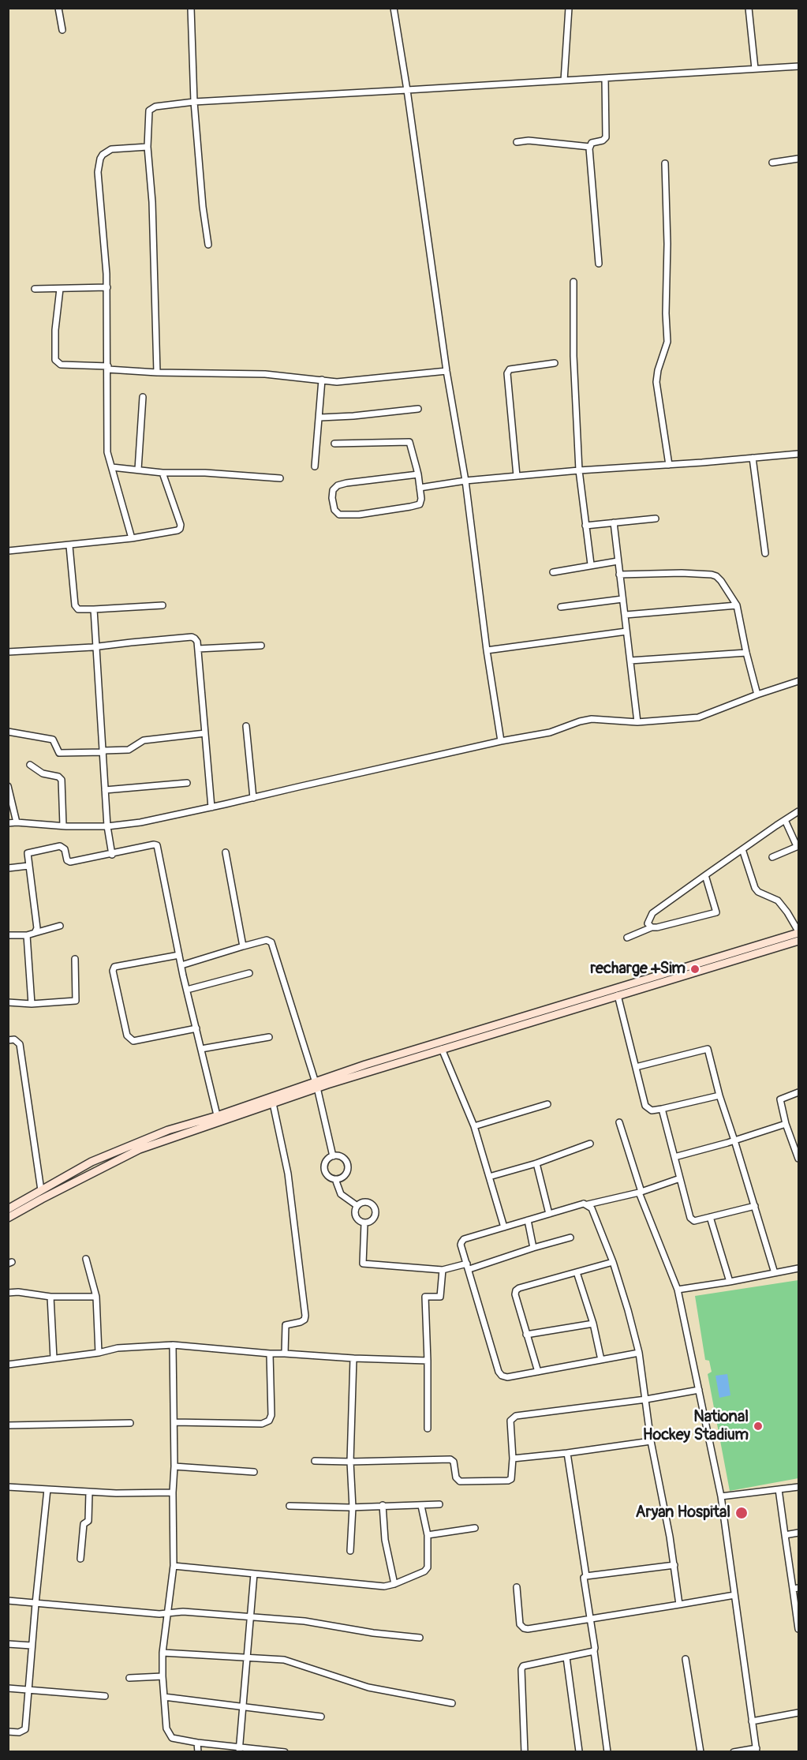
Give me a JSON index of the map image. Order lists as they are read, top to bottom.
{
  "places": ["recharge +Sim", "National Hockey Stadium", "Aryan Hospital"]
}
